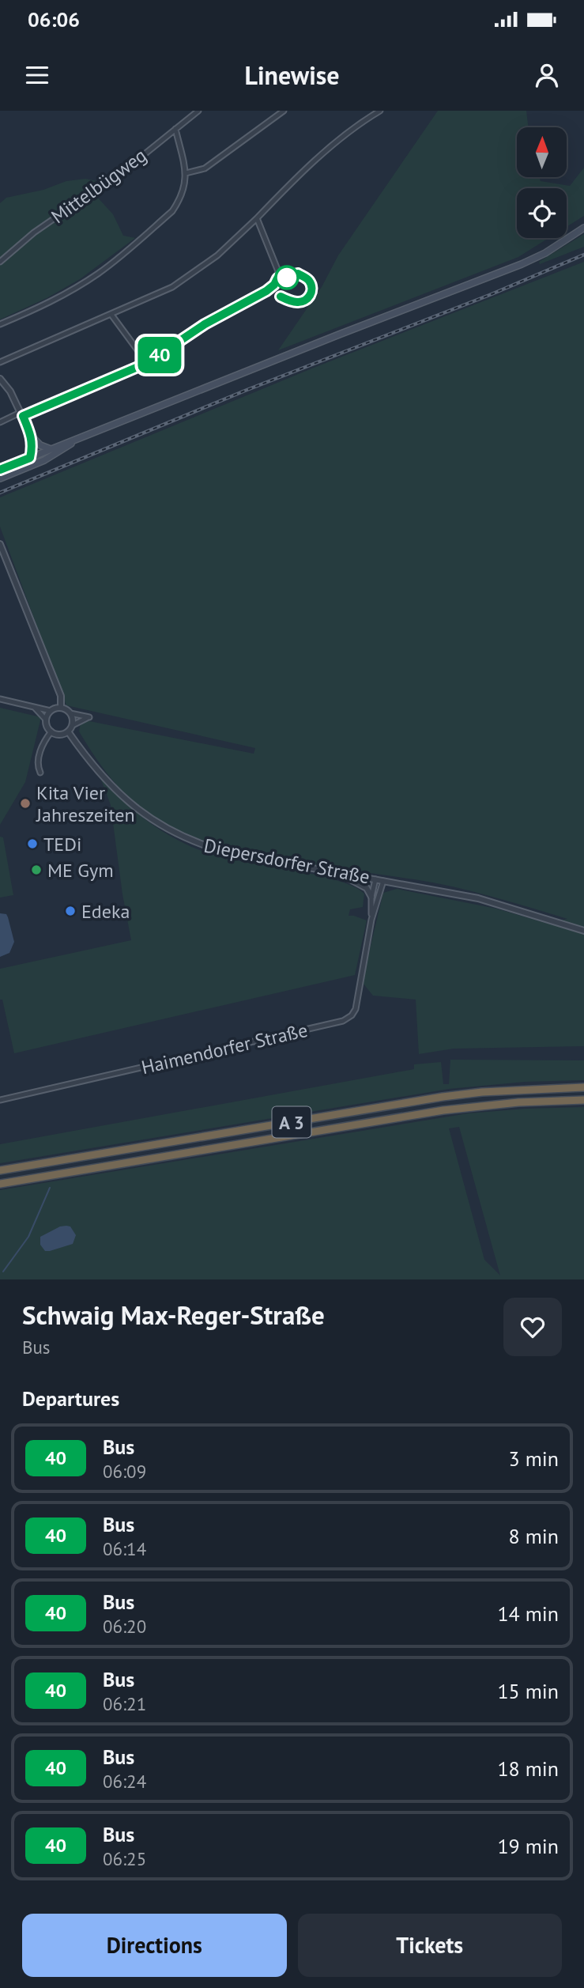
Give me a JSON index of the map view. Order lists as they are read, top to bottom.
{
  "streets": {
    "highway": ["A 3"],
    "street": ["Mittelbügweg", "Diepersdorfer Straße", "Haimendorfer Straße"]
  },
  "crossings": [
    ["Diepersdorfer Straße", "Haimendorfer Straße"]
  ],
  "places": [
    "Kita Vier Jahreszeiten",
    "TEDi",
    "ME Gym",
    "Edeka"
  ],
  "lines": ["bus line 40"],
  "north": "top",
  "page": {
    "status": "06:06",
    "header": "Linewise",
    "on_map": "40",
    "heading": [
      ["Schwaig Max-Reger-Straße", "Bus"],
      "Departures"
    ],
    "list": [
      {
        "mark": "40",
        "name": "Bus",
        "note": "06:09",
        "value": "3 min"
      },
      {
        "mark": "40",
        "name": "Bus",
        "note": "06:14",
        "value": "8 min"
      },
      {
        "mark": "40",
        "name": "Bus",
        "note": "06:20",
        "value": "14 min"
      },
      {
        "mark": "40",
        "name": "Bus",
        "note": "06:21",
        "value": "15 min"
      },
      {
        "mark": "40",
        "name": "Bus",
        "note": "06:24",
        "value": "18 min"
      },
      {
        "mark": "40",
        "name": "Bus",
        "note": "06:25",
        "value": "19 min"
      }
    ],
    "buttons": ["Directions", "Tickets"]
  }
}
